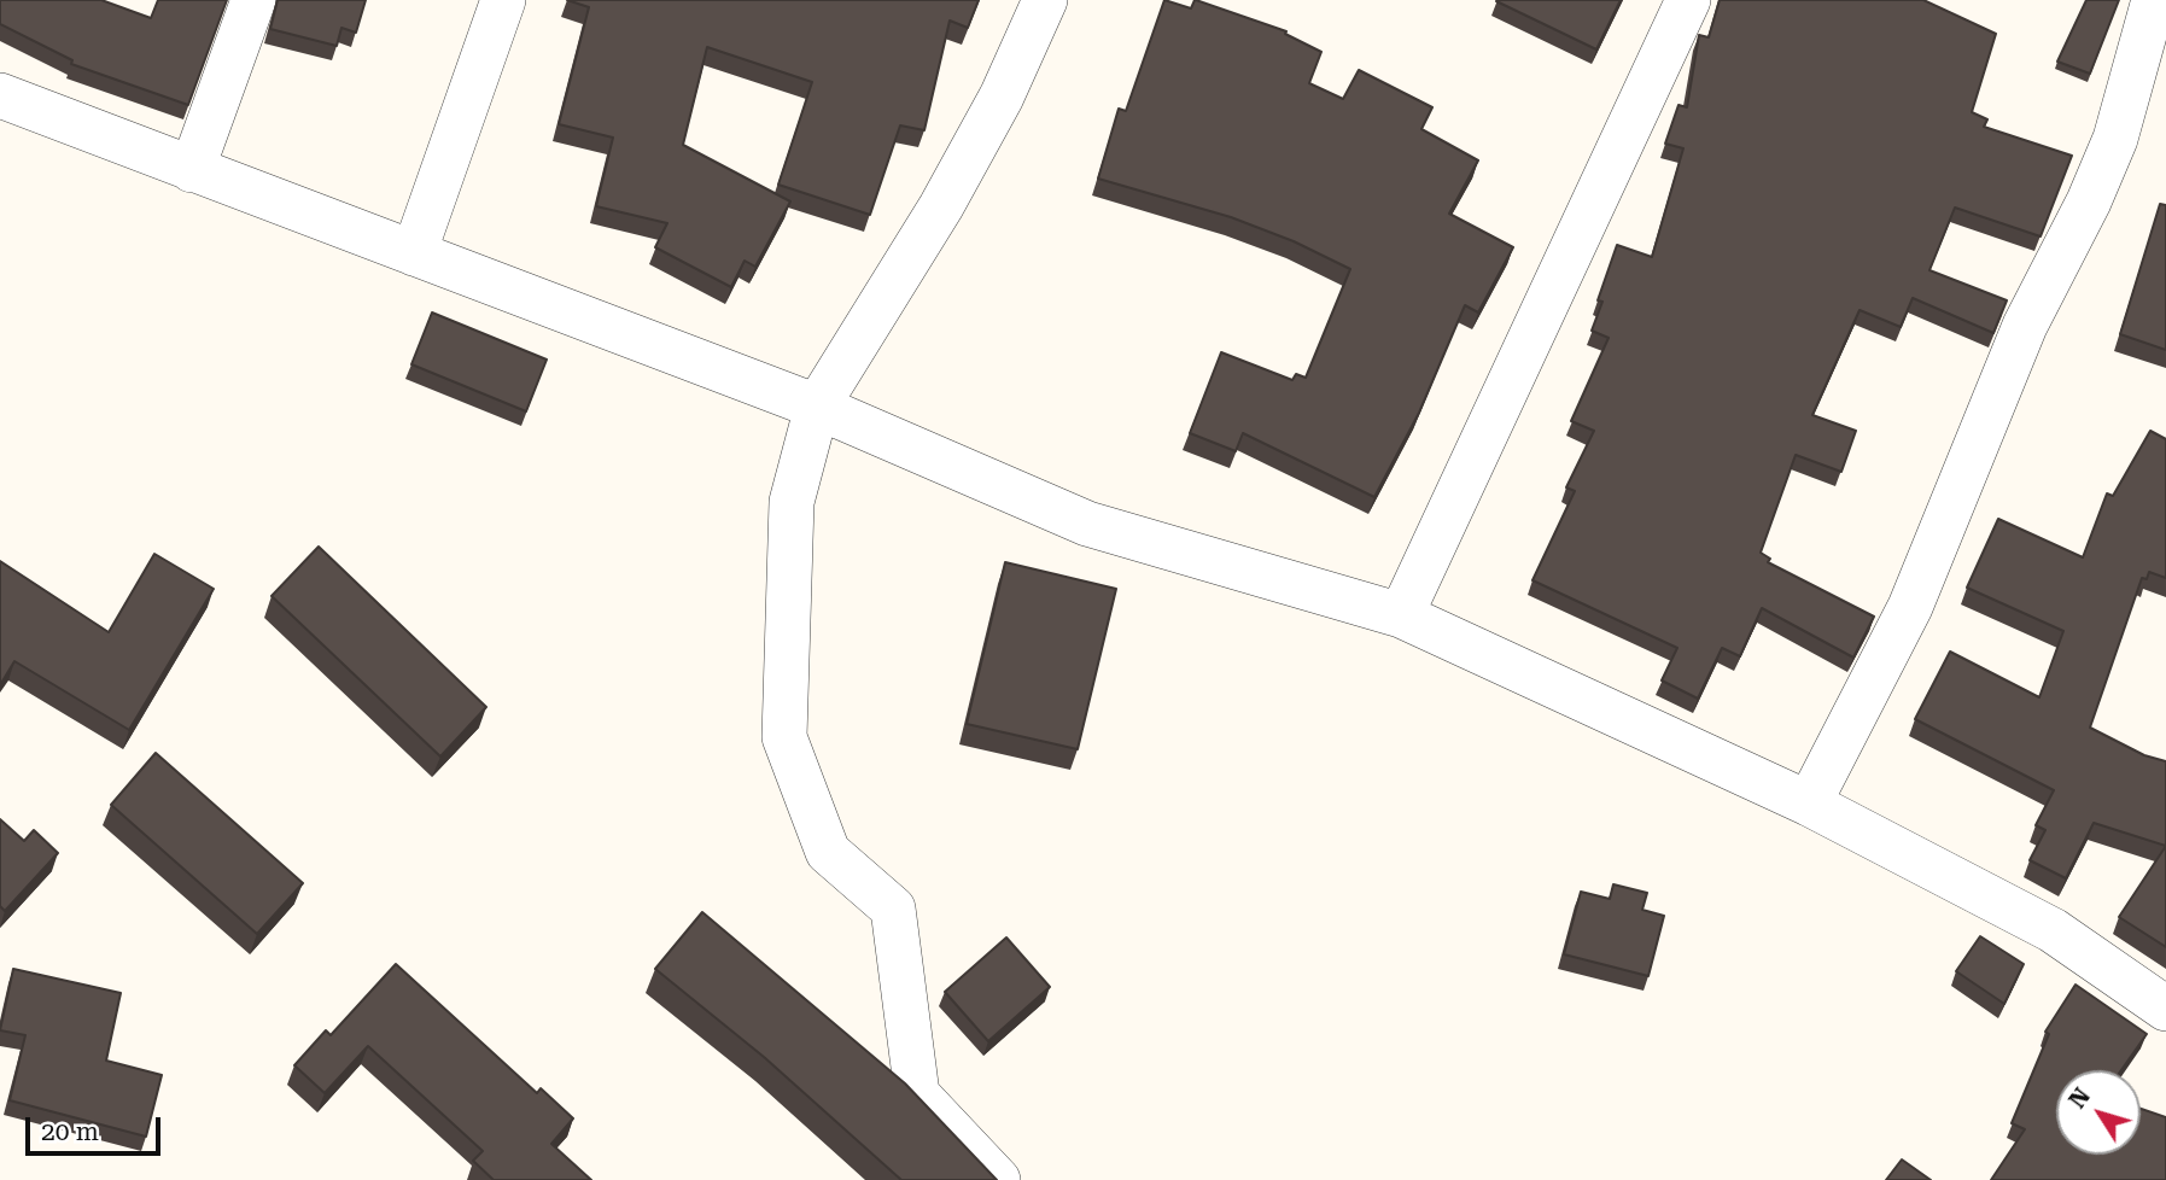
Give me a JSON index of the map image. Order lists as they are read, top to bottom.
{
  "scale_bar": "20 m",
  "north": "top left"
}
